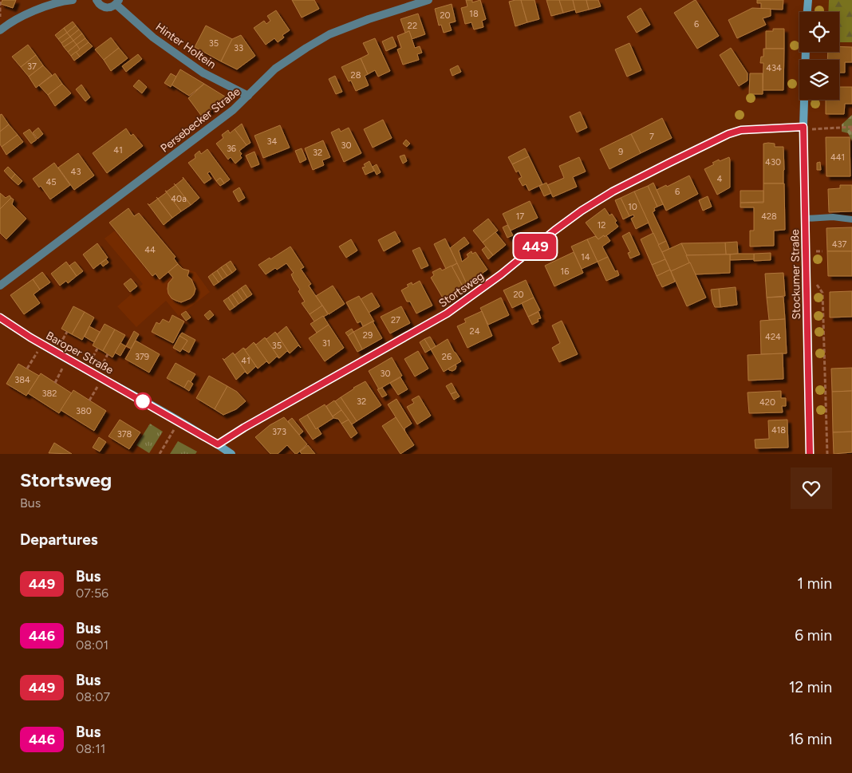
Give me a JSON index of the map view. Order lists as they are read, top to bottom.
{
  "streets": {
    "main road": ["Stockumer Straße", "Baroper Straße"],
    "street": ["Hinter Holtein", "Persebecker Straße", "Stortsweg"]
  },
  "crossings": [
    ["Hinter Holtein", "Persebecker Straße"],
    ["Stockumer Straße", "Stortsweg"],
    ["Stortsweg", "Baroper Straße"]
  ],
  "lines": ["bus line 449"],
  "house_numbers": [
    "18",
    "20",
    "6",
    "22",
    "35",
    "33",
    "37",
    "434",
    "28",
    "7",
    "34",
    "30",
    "36",
    "41",
    "9",
    "32",
    "441",
    "430",
    "43",
    "4",
    "45",
    "6",
    "40a",
    "10",
    "17",
    "428",
    "12",
    "437",
    "44",
    "14",
    "16",
    "20",
    "27",
    "24",
    "29",
    "424",
    "31",
    "35",
    "379",
    "26",
    "41",
    "30",
    "384",
    "382",
    "32",
    "420",
    "380",
    "418",
    "373",
    "378"
  ],
  "page": {
    "on_map": "449",
    "heading": [
      ["Stortsweg", "Bus"],
      "Departures"
    ],
    "list": [
      {
        "mark": "449",
        "name": "Bus",
        "note": "07:56",
        "value": "1 min"
      },
      {
        "mark": "446",
        "name": "Bus",
        "note": "08:01",
        "value": "6 min"
      },
      {
        "mark": "449",
        "name": "Bus",
        "note": "08:07",
        "value": "12 min"
      },
      {
        "mark": "446",
        "name": "Bus",
        "note": "08:11",
        "value": "16 min"
      }
    ]
  }
}
